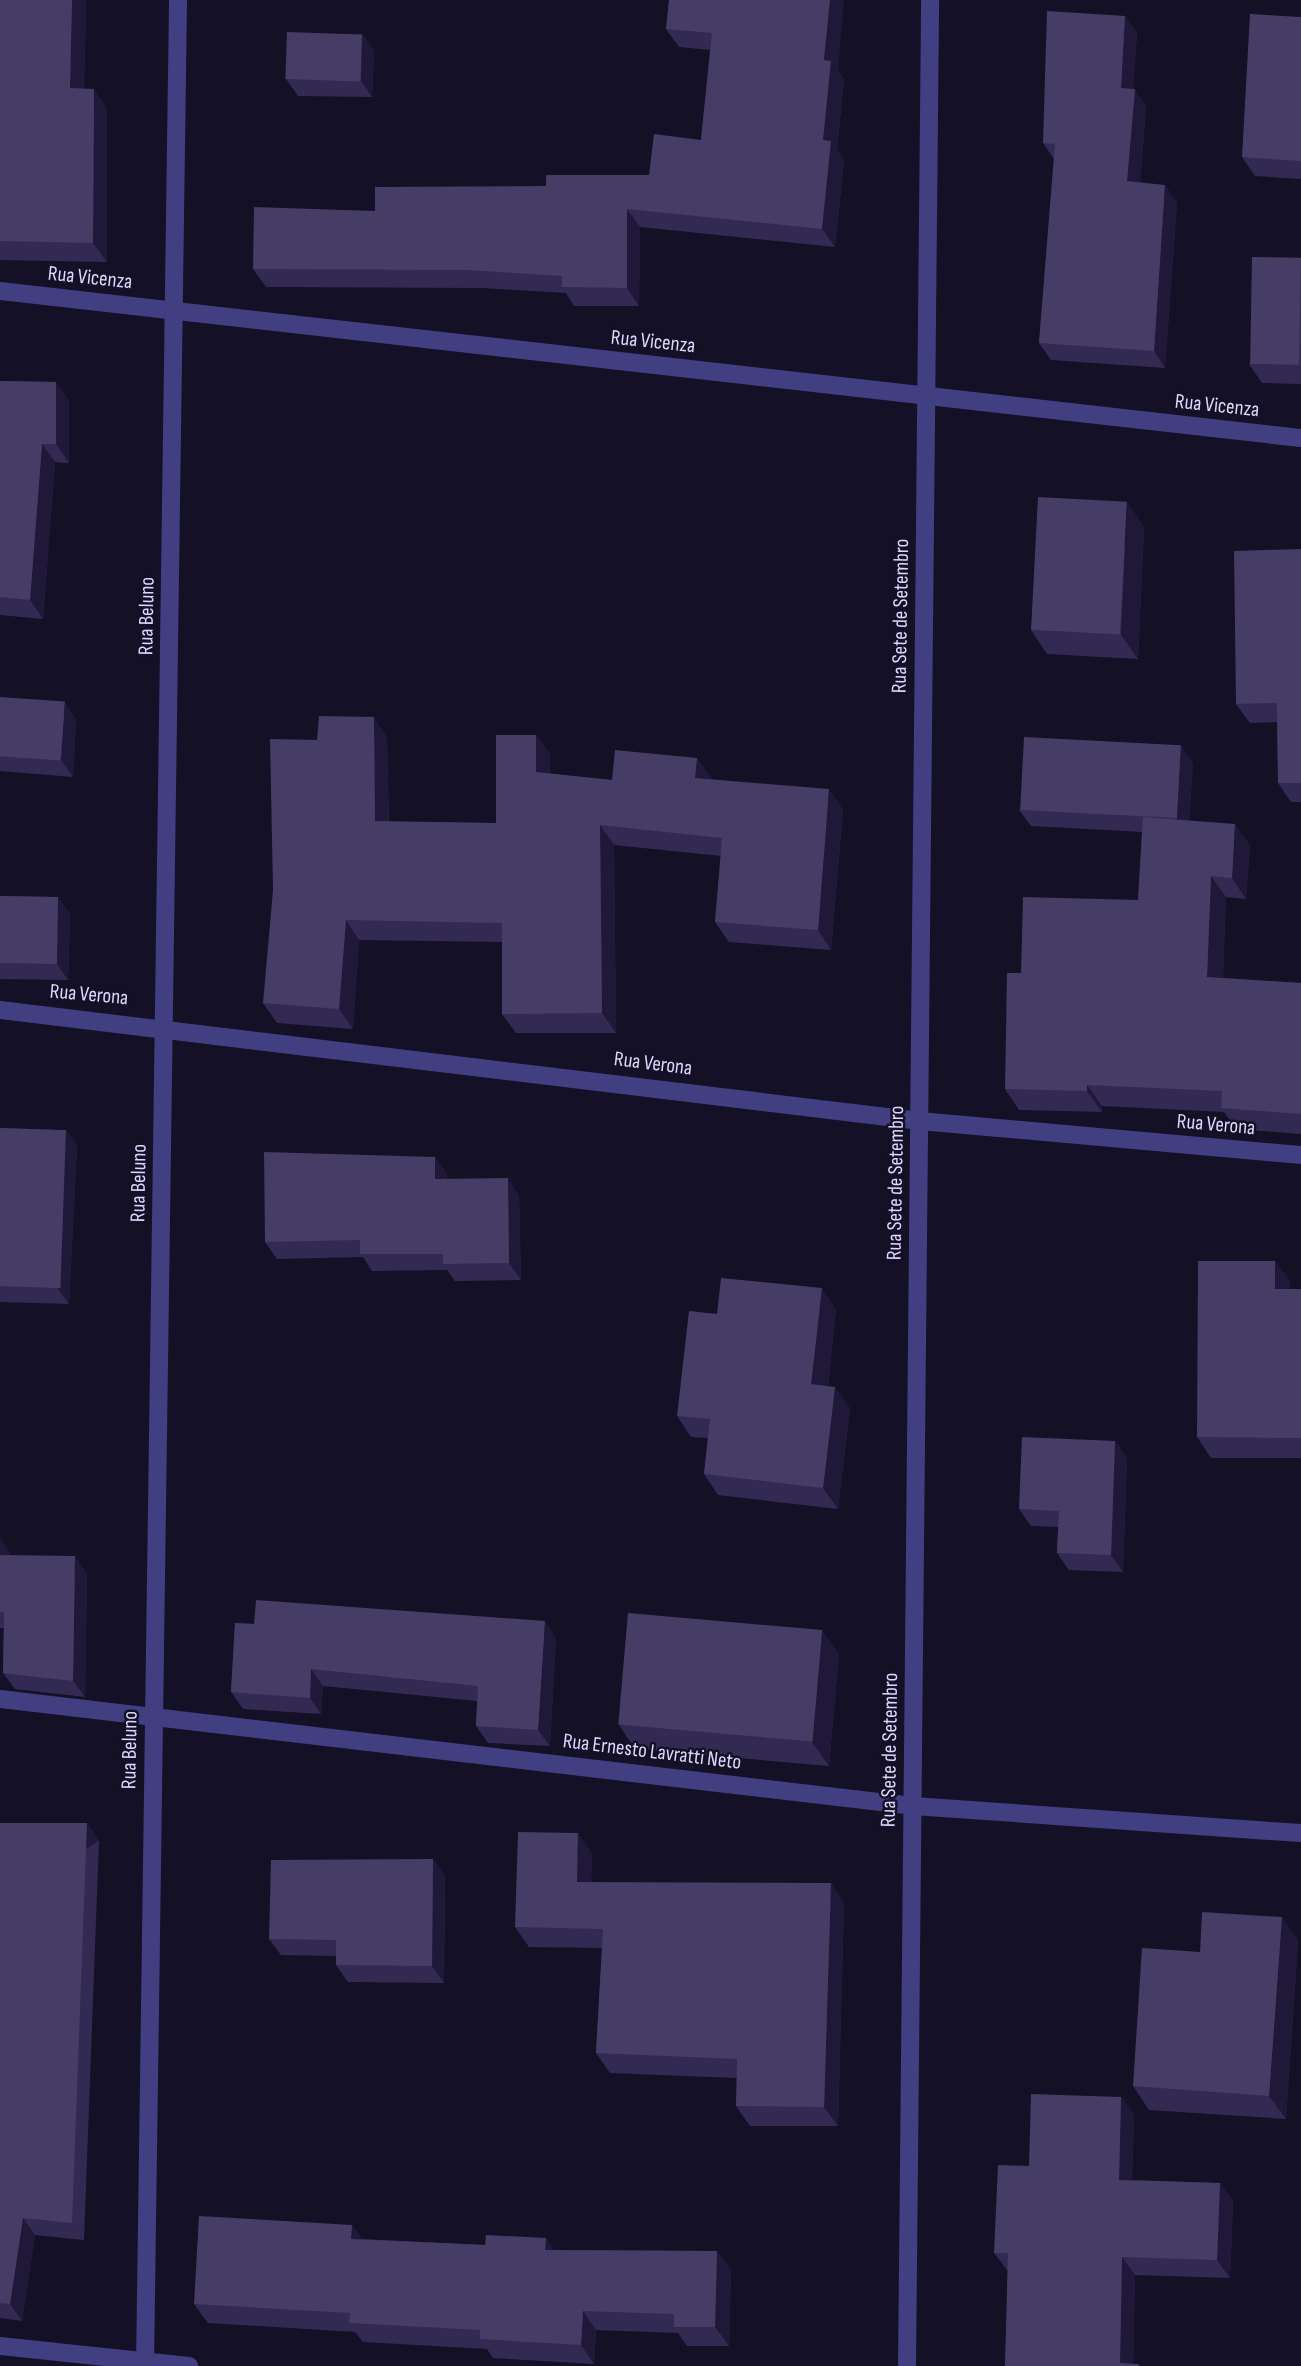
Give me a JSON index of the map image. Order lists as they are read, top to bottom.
{
  "streets": {
    "street": [
      "Rua Vicenza",
      "Rua Beluno",
      "Rua Sete de Setembro",
      "Rua Verona",
      "Rua Ernesto Lavratti Neto"
    ]
  },
  "crossings": [
    ["Rua Vicenza", "Rua Beluno"],
    ["Rua Vicenza", "Rua Sete de Setembro"],
    ["Rua Beluno", "Rua Verona"],
    ["Rua Beluno", "Rua Ernesto Lavratti Neto"],
    ["Rua Sete de Setembro", "Rua Verona"],
    ["Rua Sete de Setembro", "Rua Ernesto Lavratti Neto"]
  ]
}
